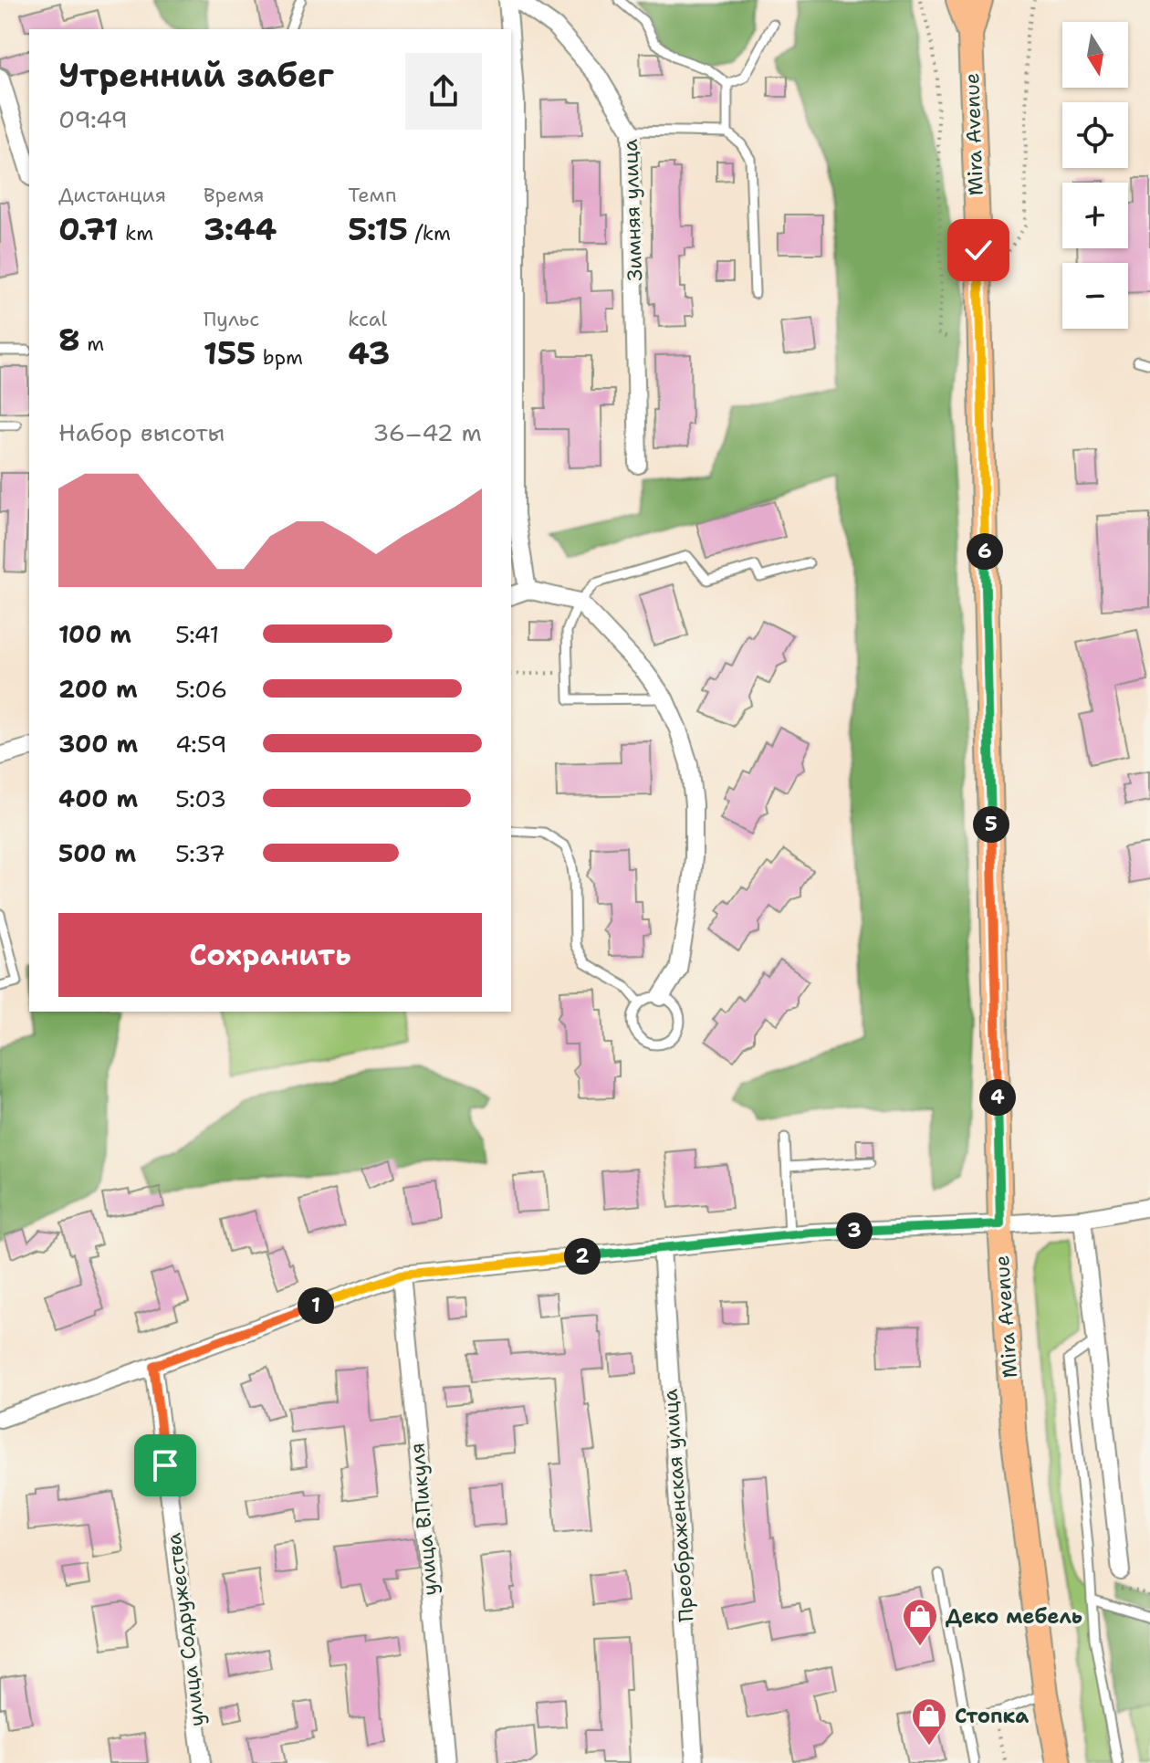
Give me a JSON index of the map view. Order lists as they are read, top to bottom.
{
  "streets": {
    "main road": ["Mira Avenue"],
    "street": [
      "Зимняя улица",
      "Преображенская улица",
      "улица В.Пикуля",
      "улица Содружества"
    ]
  },
  "places": {
    "shop": ["Деко мебель", "Стопка"]
  },
  "north": "bottom",
  "page": {
    "map_buttons": ["+", "−"],
    "heading": ["Утренний забег", "09:49"],
    "stats": [
      ["Дистанция", "0.71 km"],
      ["Время", "3:44"],
      ["Темп", "5:15 /km"],
      ["8 m"],
      ["Пульс", "155 bpm"],
      ["kcal", "43"]
    ],
    "chart": ["Набор высоты", "36–42 m"],
    "pins": [
      "6",
      "5",
      "4",
      "3",
      "2",
      "1"
    ],
    "list": [
      {
        "name": "100 m",
        "note": "5:41"
      },
      {
        "name": "200 m",
        "note": "5:06"
      },
      {
        "name": "300 m",
        "note": "4:59"
      },
      {
        "name": "400 m",
        "note": "5:03"
      },
      {
        "name": "500 m",
        "note": "5:37"
      }
    ],
    "buttons": "Сохранить"
  }
}
